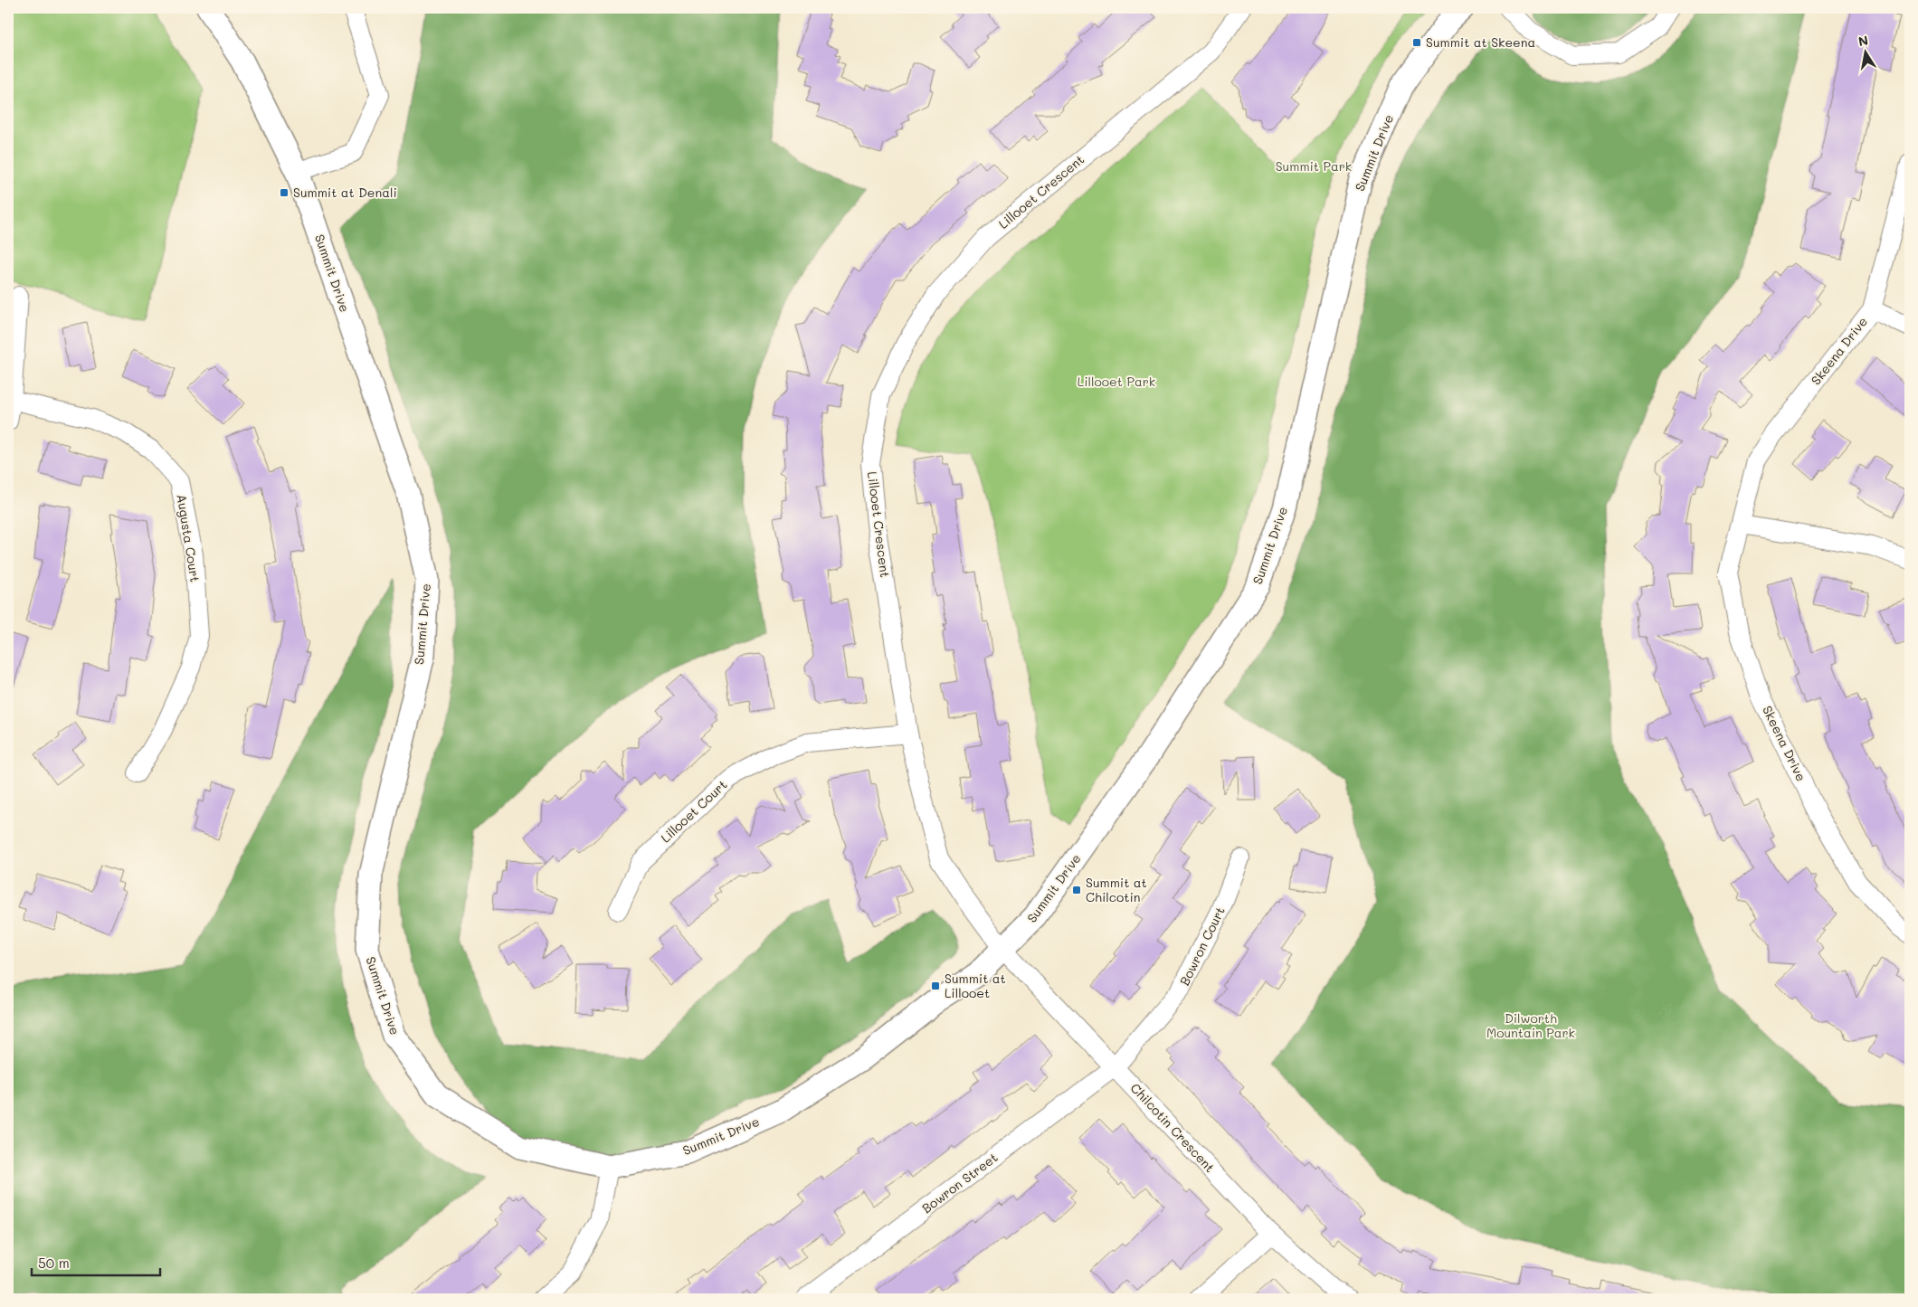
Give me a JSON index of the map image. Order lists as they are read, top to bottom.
{
  "streets": {
    "street": [
      "Summit Drive",
      "Lillooet Crescent",
      "Skeena Drive",
      "Augusta Court",
      "Lillooet Court",
      "Bowron Court",
      "Chilcotin Crescent",
      "Bowron Street"
    ]
  },
  "crossings": [
    ["Summit Drive", "Lillooet Crescent"],
    ["Summit Drive", "Chilcotin Crescent"],
    ["Lillooet Crescent", "Lillooet Court"],
    ["Lillooet Crescent", "Chilcotin Crescent"],
    ["Bowron Court", "Chilcotin Crescent"],
    ["Bowron Court", "Bowron Street"],
    ["Chilcotin Crescent", "Bowron Street"]
  ],
  "parks": ["Summit Park", "Lillooet Park", "Dilworth Mountain Park"],
  "places": {
    "transit": [
      "Summit at Skeena",
      "Summit at Denali",
      "Summit at Chilcotin",
      "Summit at Lillooet"
    ]
  },
  "scale_bar": "50 m",
  "north": "top"
}
